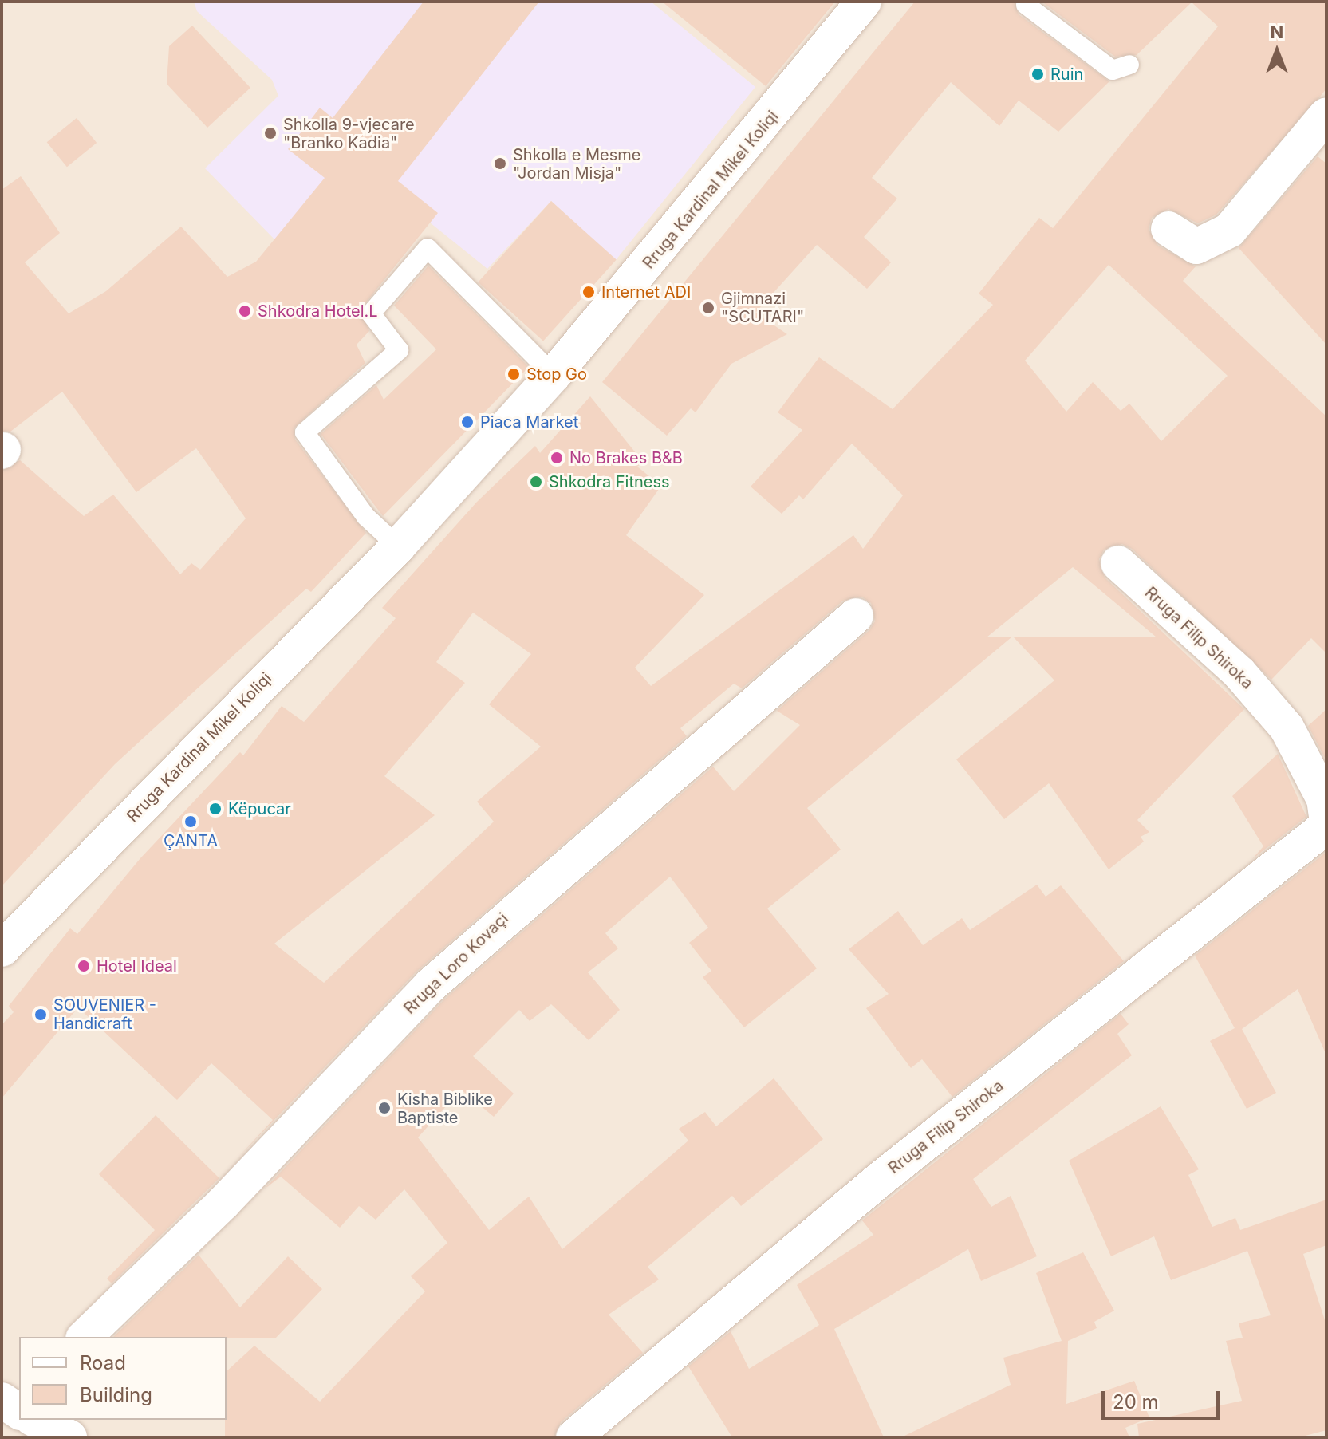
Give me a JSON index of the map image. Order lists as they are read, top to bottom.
{
  "streets": {
    "street": ["Rruga Kardinal Mikel Koliqi", "Rruga Filip Shiroka", "Rruga Loro Kovaçi"]
  },
  "places": [
    "Ruin",
    "Shkolla 9-vjecare \"Branko Kadia\"",
    "Shkolla e Mesme \"Jordan Misja\"",
    "Internet ADI",
    "Gjimnazi \"SCUTARI\"",
    "Shkodra Hotel.L",
    "Stop Go",
    "Piaca Market",
    "No Brakes B&B",
    "Shkodra Fitness",
    "Këpucar",
    "ÇANTA",
    "Hotel Ideal",
    "SOUVENIER - Handicraft",
    "Kisha Biblike Baptiste"
  ],
  "legend": ["Road", "Building"],
  "scale_bar": "20 m",
  "north": "top"
}
